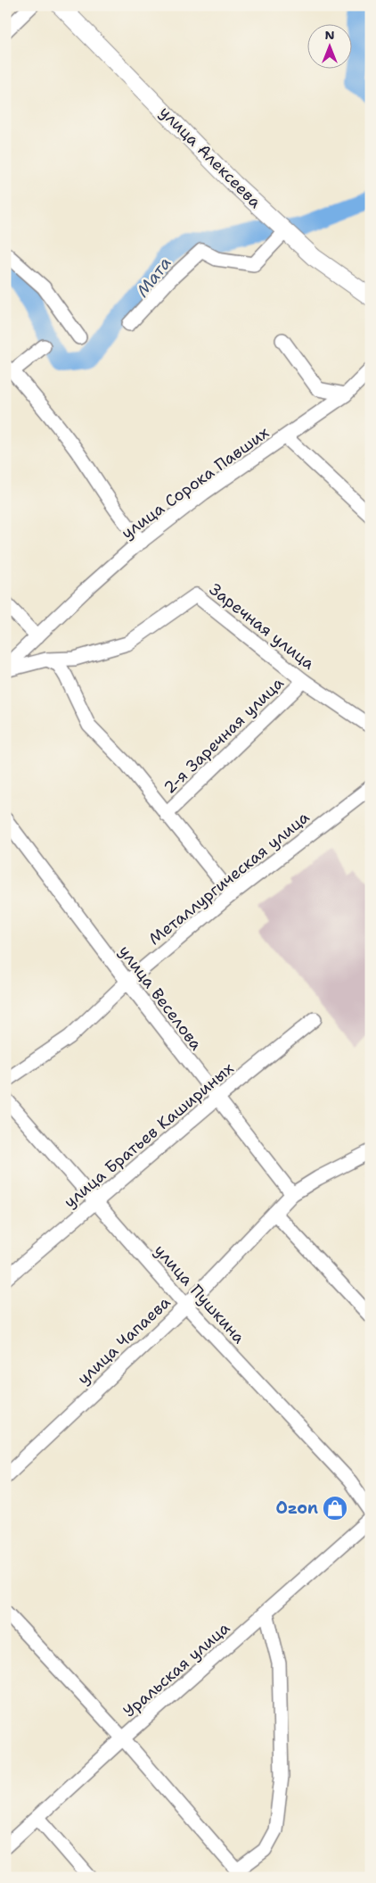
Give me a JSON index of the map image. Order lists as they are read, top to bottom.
{
  "streets": {
    "main road": ["улица Алексеева"],
    "street": [
      "улица Сорока Павших",
      "Заречная улица",
      "2-я Заречная улица",
      "Металлургическая улица",
      "улица Веселова",
      "улица Братьев Кашириных",
      "улица Пушкина",
      "улица Чапаева",
      "Уральская улица"
    ]
  },
  "crossings": [
    ["Заречная улица", "2-я Заречная улица"],
    ["2-я Заречная улица", "Металлургическая улица"],
    ["Металлургическая улица", "улица Веселова"],
    ["улица Веселова", "улица Братьев Кашириных"],
    ["улица Веселова", "улица Чапаева"],
    ["улица Братьев Кашириных", "улица Пушкина"],
    ["улица Пушкина", "улица Чапаева"]
  ],
  "water": ["Мата"],
  "places": {
    "shop": ["Ozon"]
  },
  "north": "top"
}
